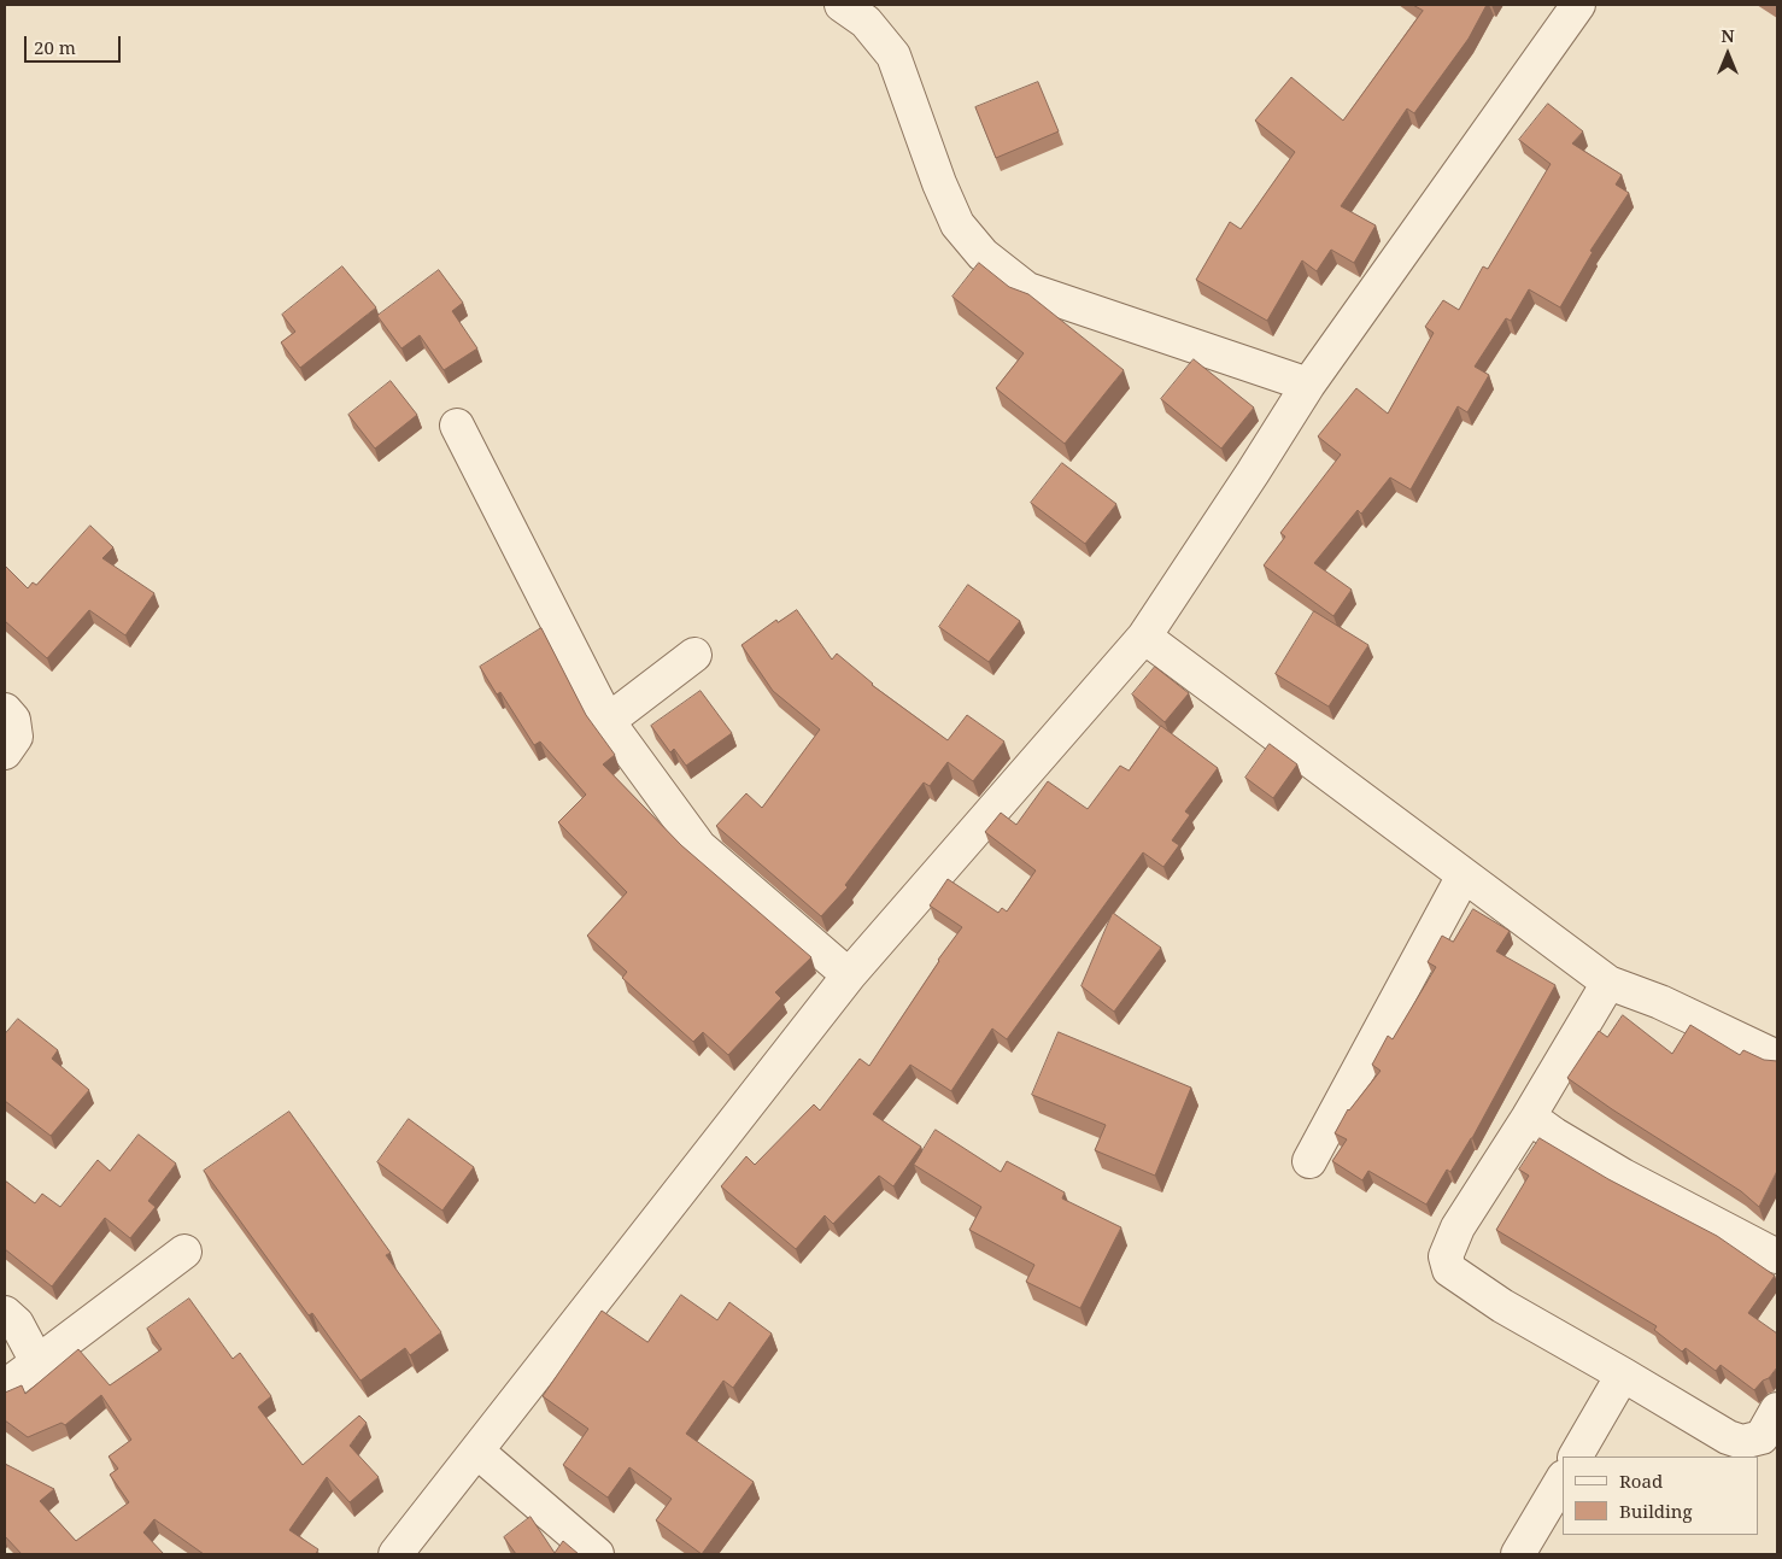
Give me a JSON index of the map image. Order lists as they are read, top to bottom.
{
  "legend": ["Road", "Building"],
  "scale_bar": "20 m",
  "north": "top"
}
